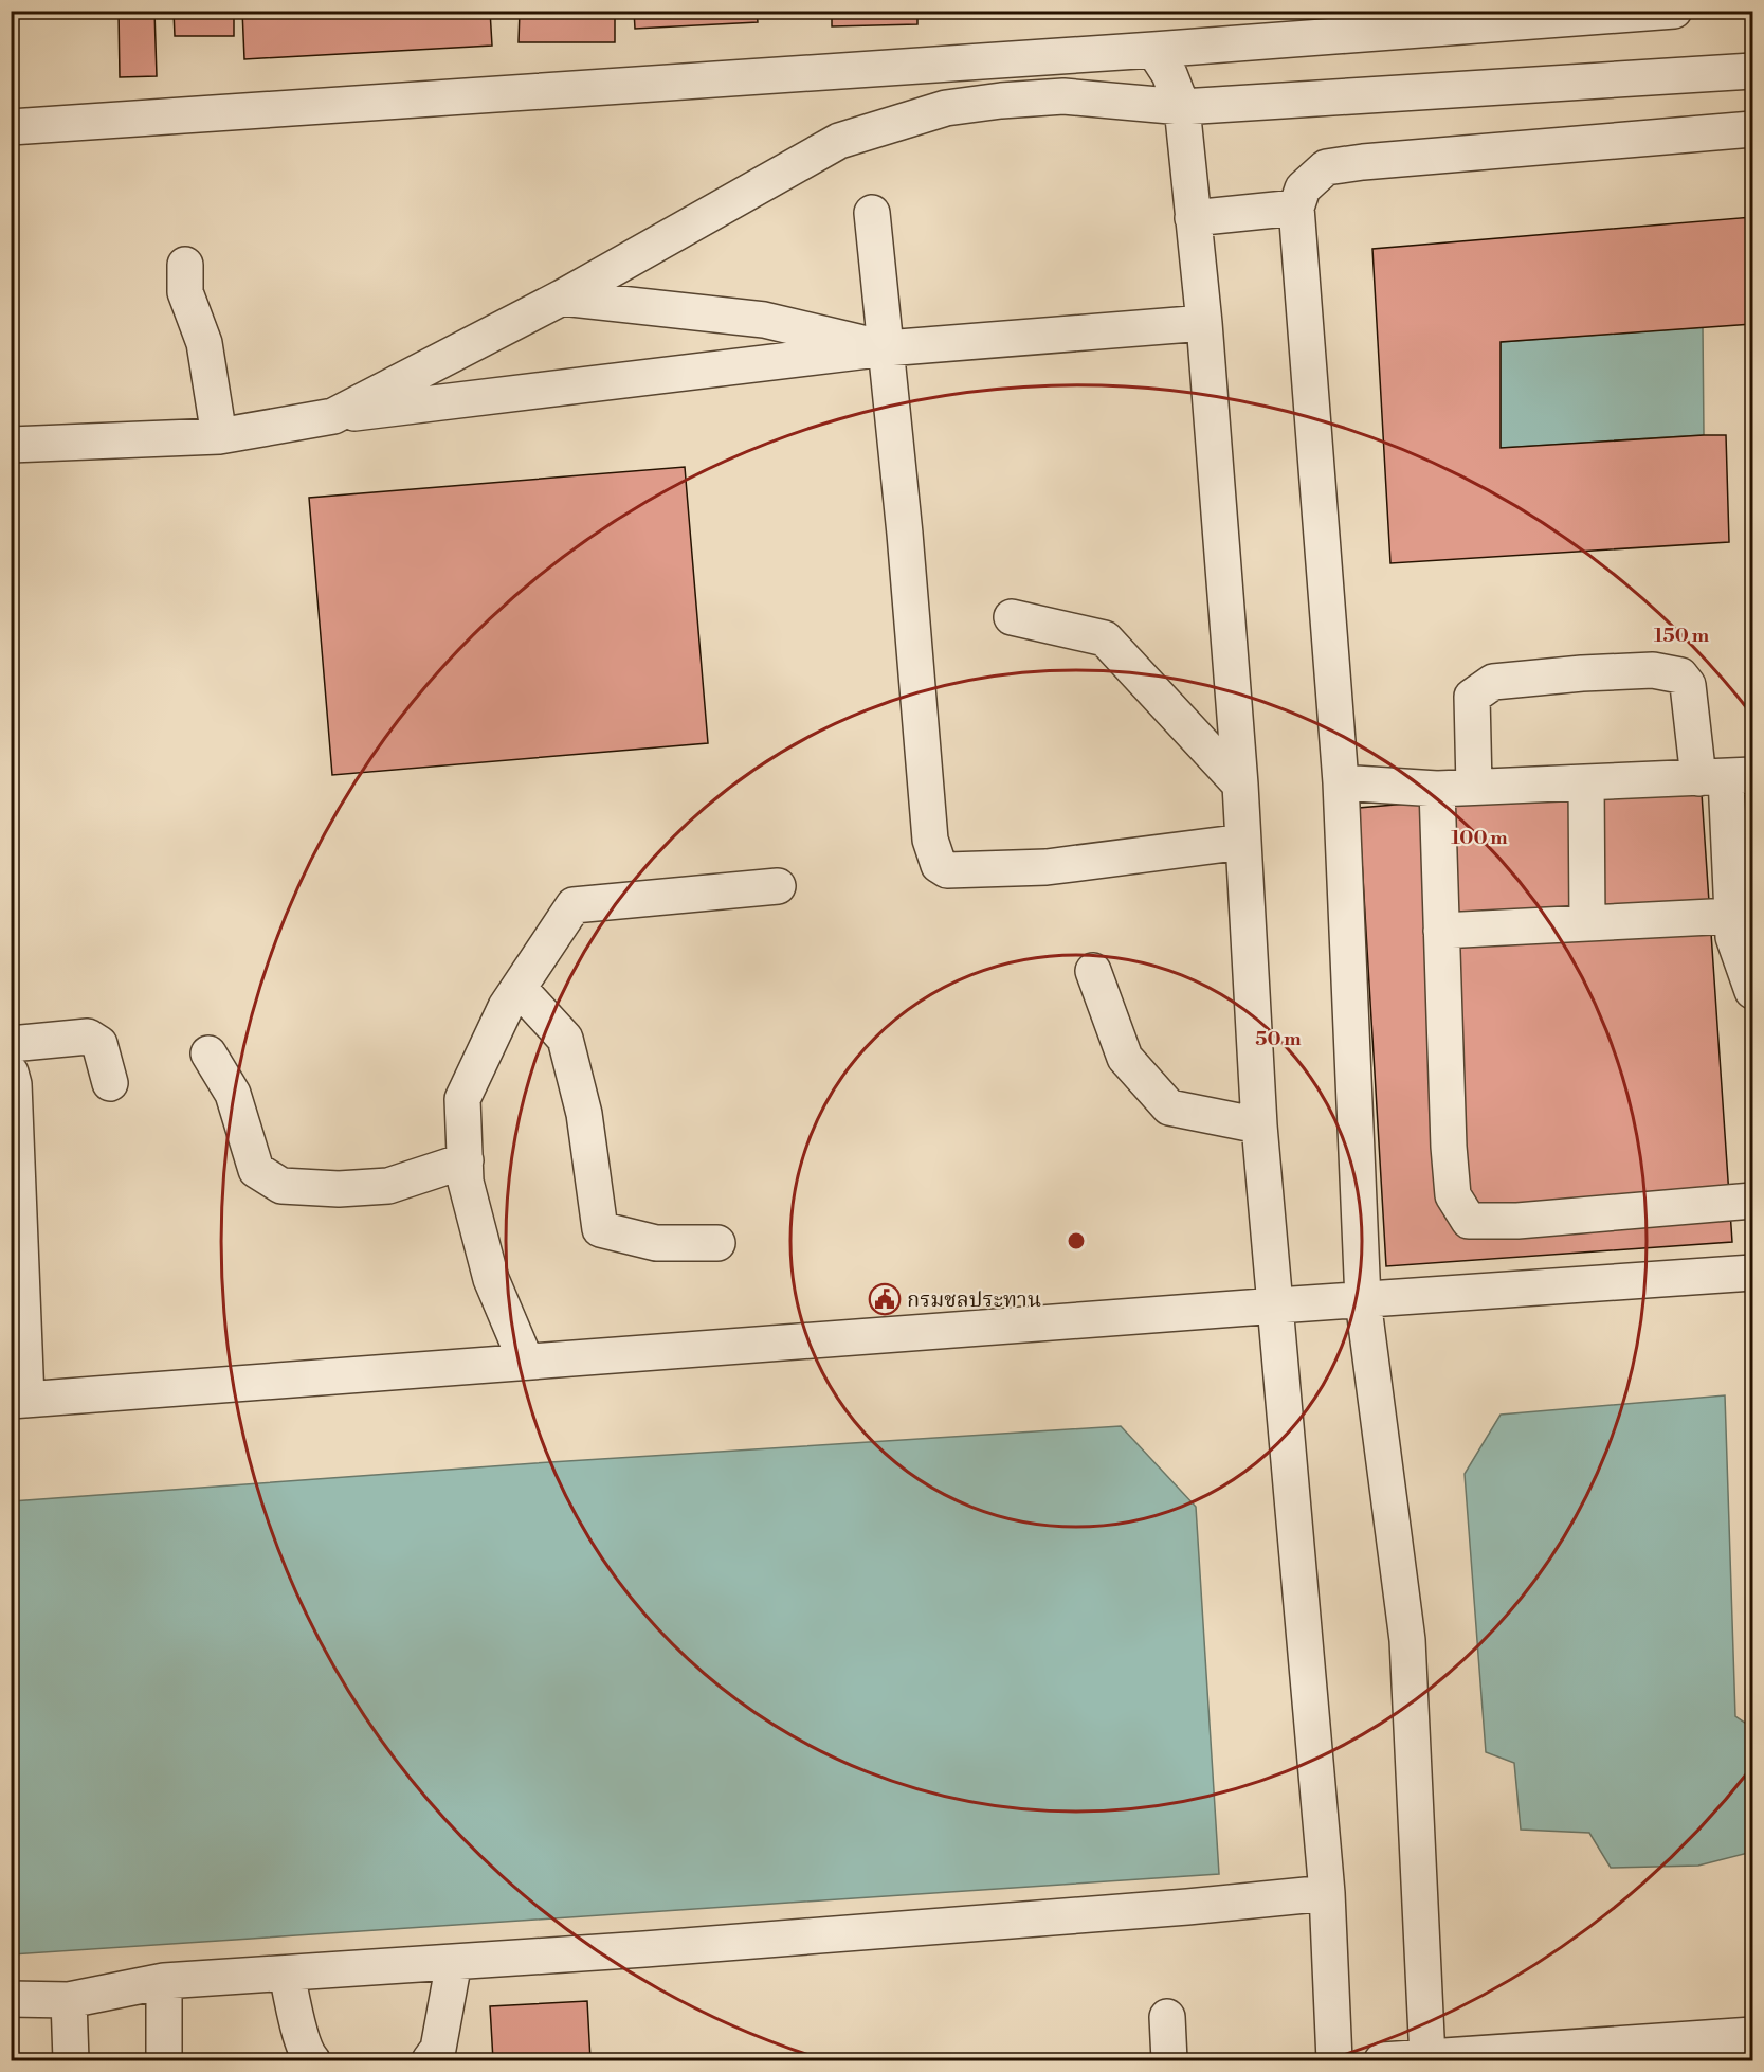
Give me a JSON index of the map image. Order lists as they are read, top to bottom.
{
  "places": {
    "public building": ["กรมชลประทาน"]
  },
  "rings": ["150 m", "100 m", "50 m"]
}
